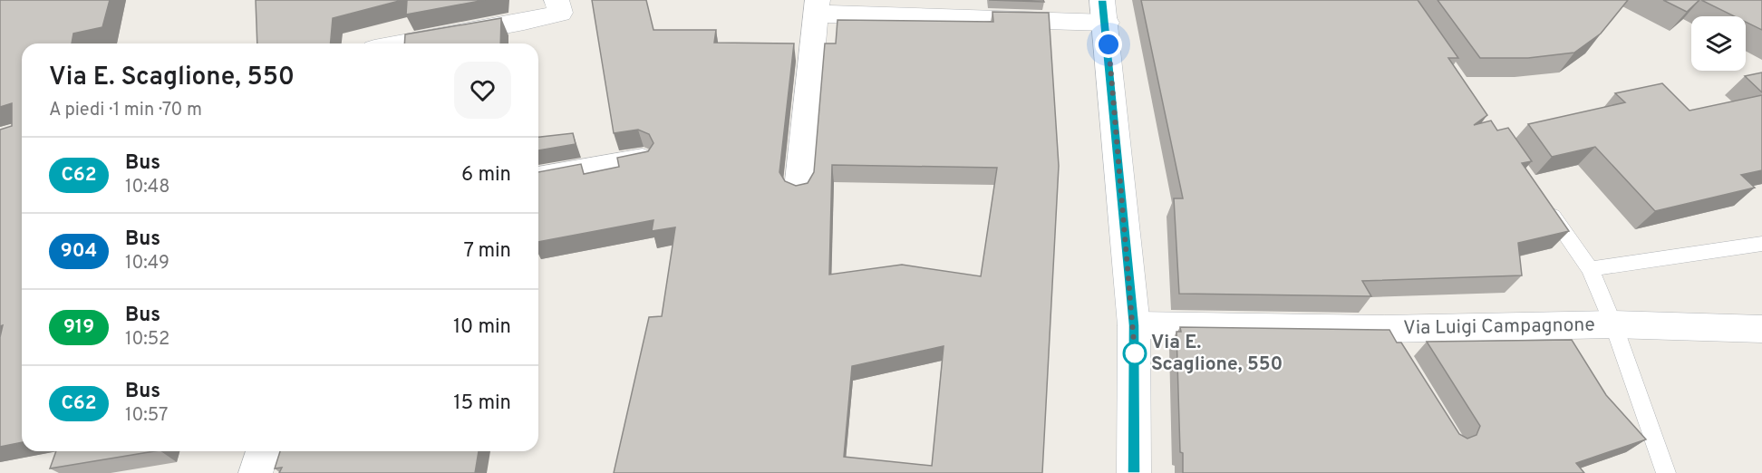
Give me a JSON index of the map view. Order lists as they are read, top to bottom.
{
  "streets": {
    "street": ["Via Luigi Campagnone"]
  },
  "places": ["Via E. Scaglione, 550"],
  "lines": ["bus line C62"],
  "page": {
    "heading": ["Via E. Scaglione, 550", "A piedi · 1 min · 70 m"],
    "list": [
      {
        "mark": "C62",
        "name": "Bus",
        "note": "10:48",
        "value": "6 min"
      },
      {
        "mark": "904",
        "name": "Bus",
        "note": "10:49",
        "value": "7 min"
      },
      {
        "mark": "919",
        "name": "Bus",
        "note": "10:52",
        "value": "10 min"
      },
      {
        "mark": "C62",
        "name": "Bus",
        "note": "10:57",
        "value": "15 min"
      }
    ]
  }
}
